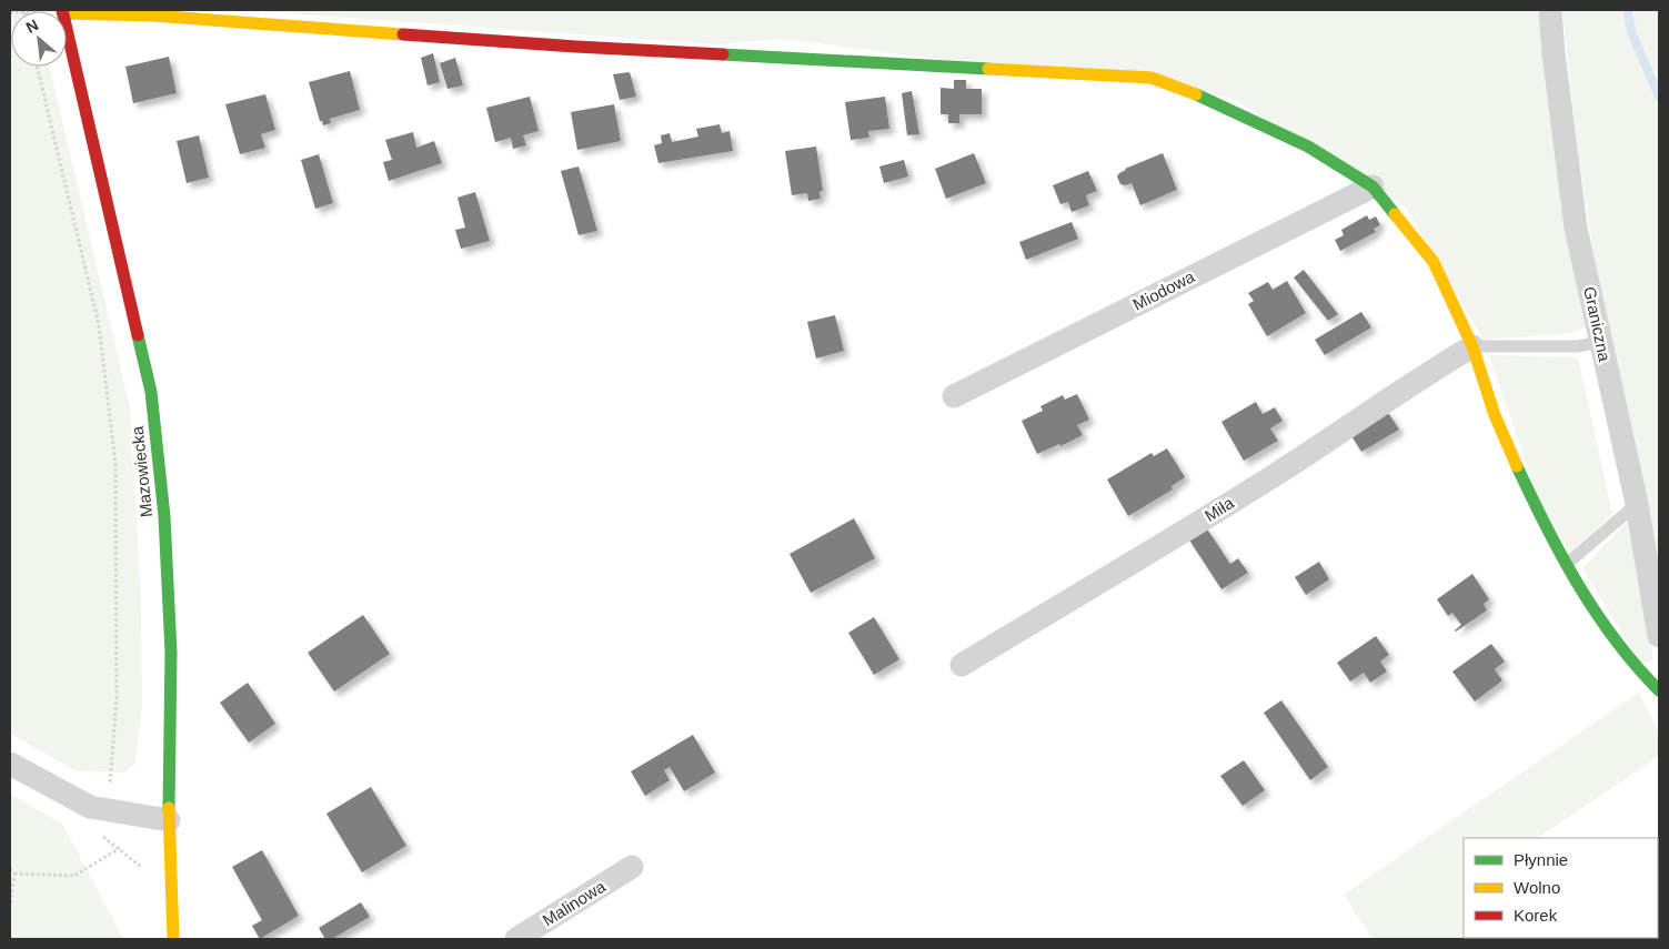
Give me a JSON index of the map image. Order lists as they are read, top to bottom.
{
  "streets": {
    "street": [
      "Miodowa",
      "Graniczna",
      "Mazowiecka",
      "Miła",
      "Malinowa"
    ]
  },
  "legend": ["Płynnie", "Wolno", "Korek"],
  "north": "top left"
}
